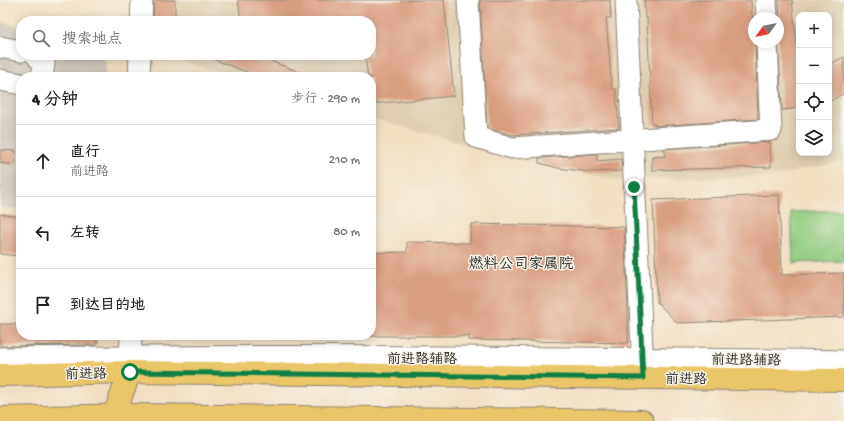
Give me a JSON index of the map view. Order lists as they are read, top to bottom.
{
  "streets": {
    "main road": ["前进路"],
    "street": ["前进路辅路"]
  },
  "crossings": [
    ["前进路辅路", "前进路"]
  ],
  "districts": ["燃料公司家属院"],
  "north": "bottom left",
  "page": {
    "map_buttons": ["+", "−"],
    "search": "搜索地点",
    "heading": ["4 分钟", "步行 · 290 m"],
    "list": [
      ["直行", "前进路", "210 m"],
      ["左转", "80 m"],
      "到达目的地"
    ]
  }
}
